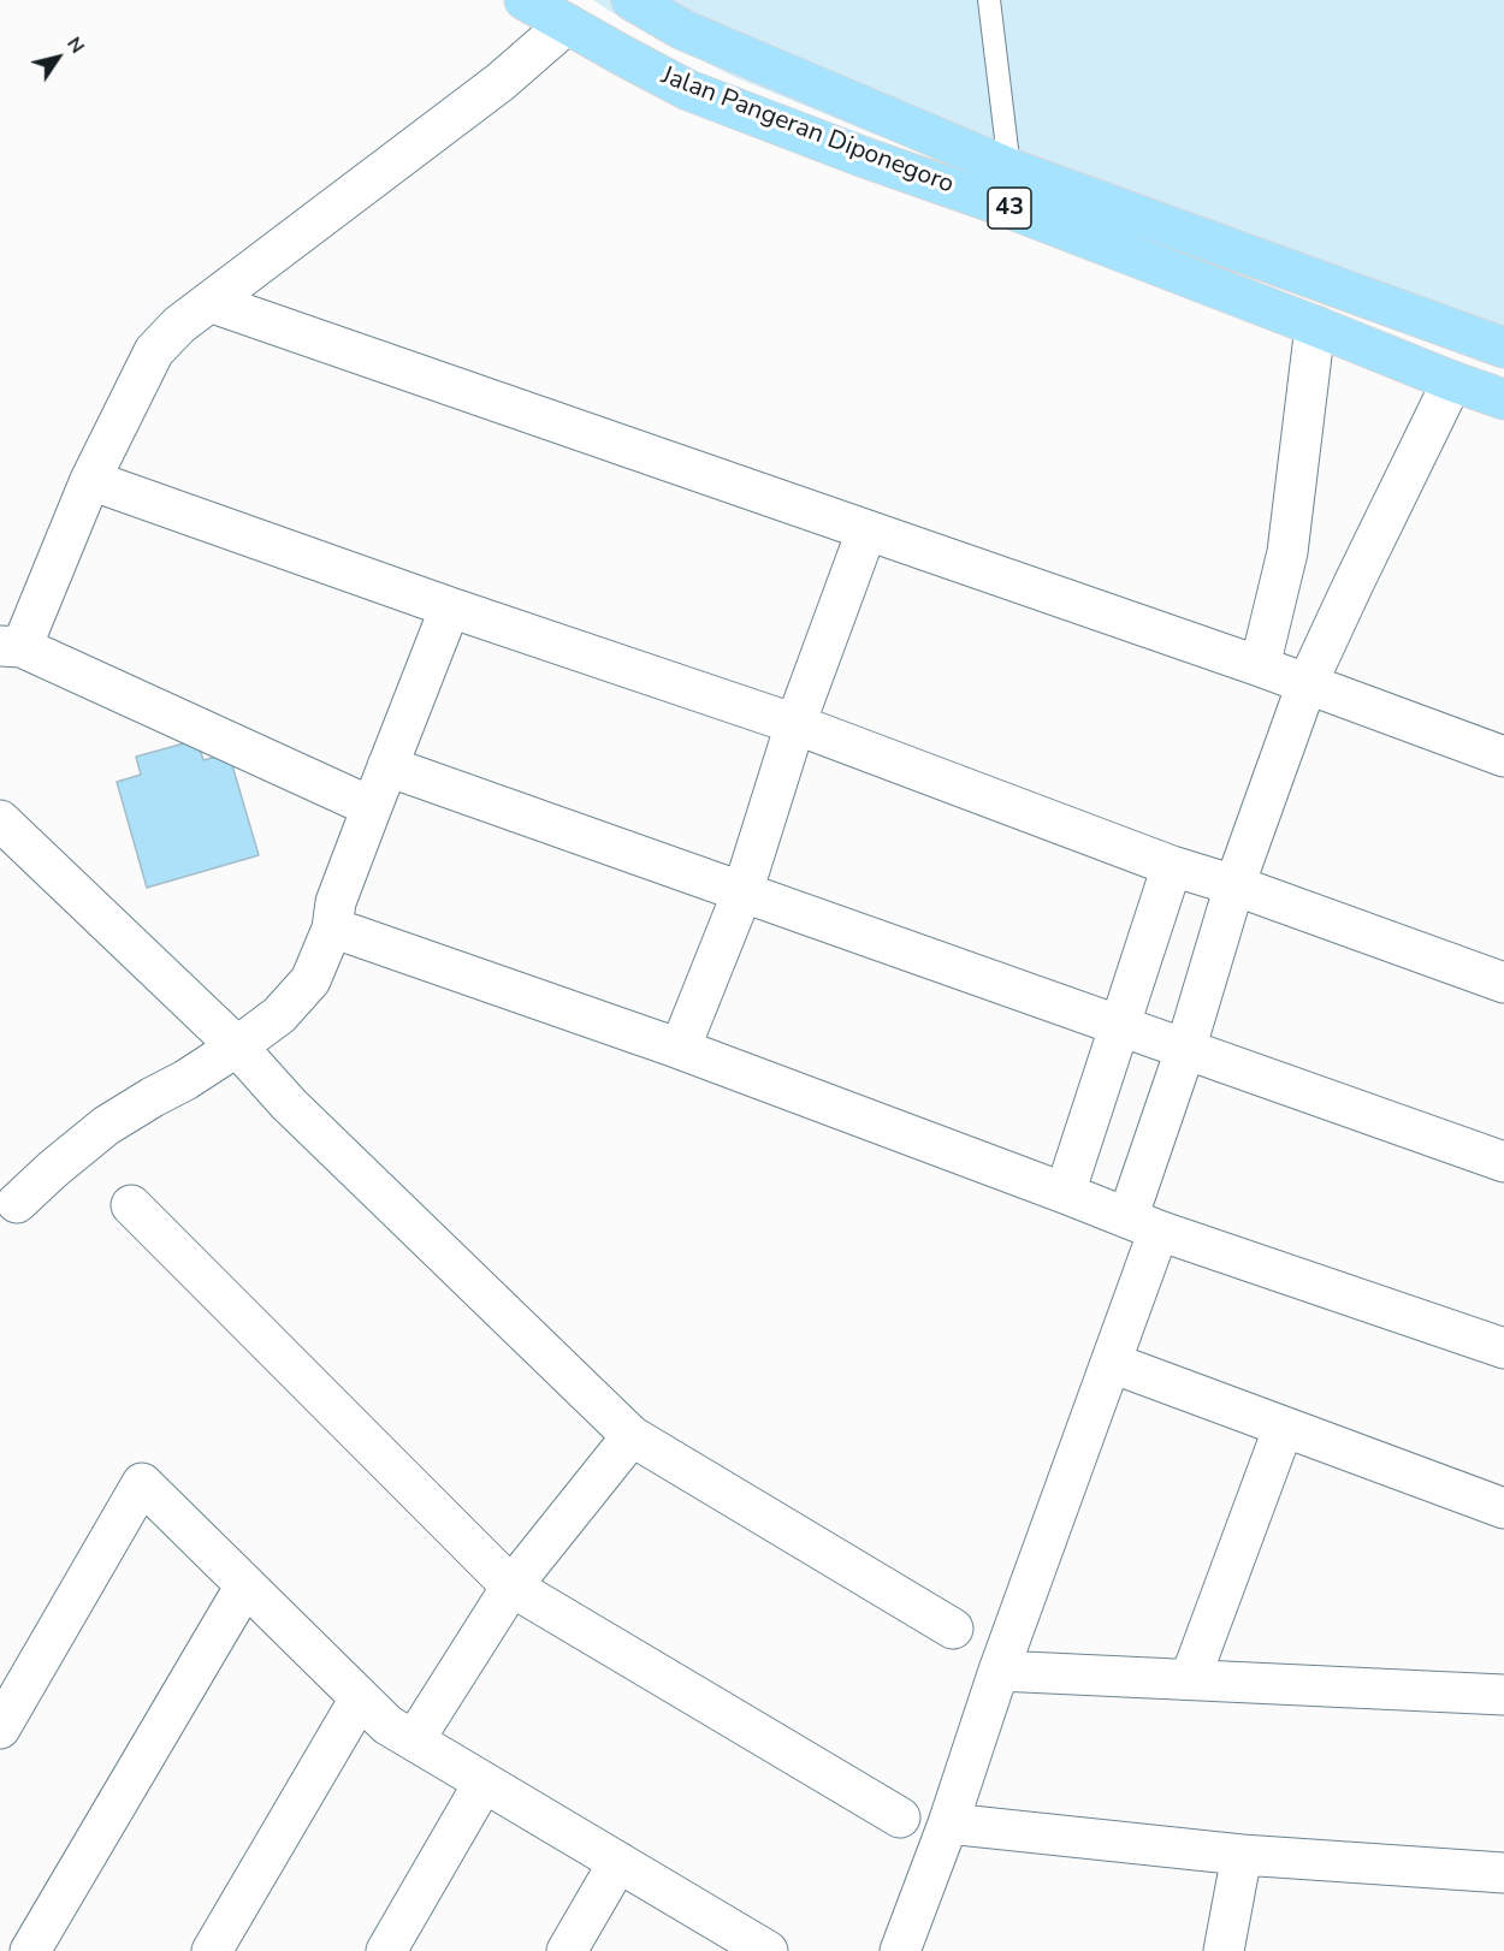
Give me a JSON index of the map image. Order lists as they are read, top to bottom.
{
  "streets": {
    "highway": ["Jalan Pangeran Diponegoro", "43"]
  },
  "north": "top right"
}
